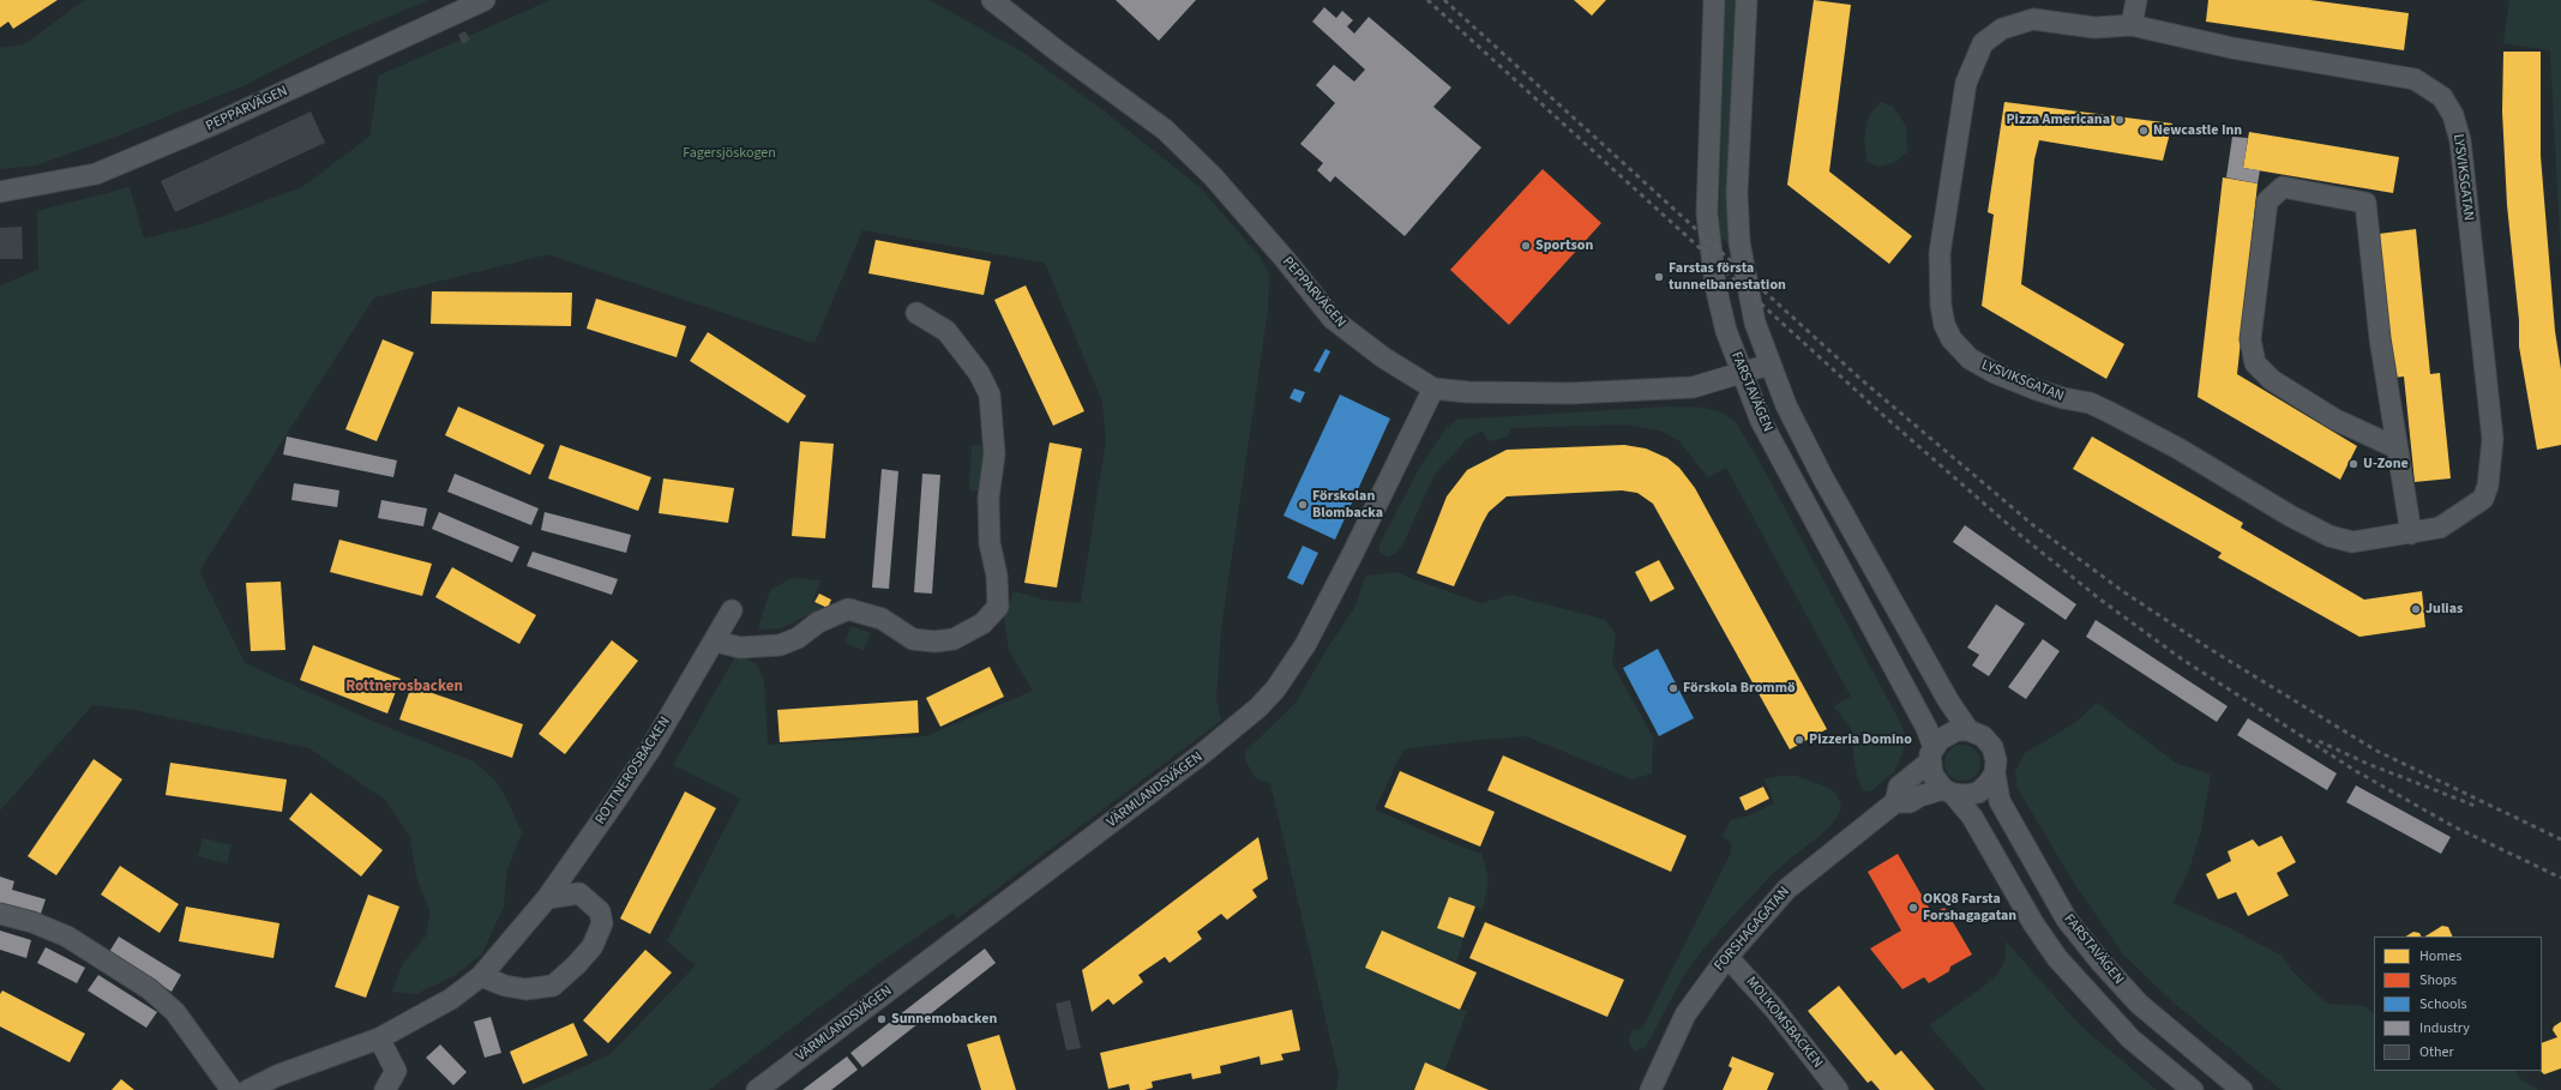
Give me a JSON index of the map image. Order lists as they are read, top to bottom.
{
  "streets": {
    "street": [
      "PEPPARVÄGEN",
      "LYSVIKSGATAN",
      "FARSTAVÄGEN",
      "ROTTNEROSBACKEN",
      "VÄRMLANDSVÄGEN",
      "FORSHAGAGATAN",
      "MOLKOMSBACKEN"
    ]
  },
  "crossings": [
    ["PEPPARVÄGEN", "FARSTAVÄGEN"],
    ["PEPPARVÄGEN", "VÄRMLANDSVÄGEN"],
    ["FARSTAVÄGEN", "FORSHAGAGATAN"],
    ["FORSHAGAGATAN", "MOLKOMSBACKEN"]
  ],
  "districts": ["Rottnerosbacken"],
  "parks": ["Fagersjöskogen"],
  "places": [
    "Pizza Americana",
    "Newcastle Inn",
    "Sportson",
    "Farstas första tunnelbanestation",
    "U-Zone",
    "Förskolan Blombacka",
    "Julias",
    "Förskola Brommö",
    "Pizzeria Domino",
    "OKQ8 Farsta Forshagagatan",
    "Sunnemobacken"
  ],
  "legend": [
    "Homes",
    "Shops",
    "Schools",
    "Industry",
    "Other"
  ]
}
